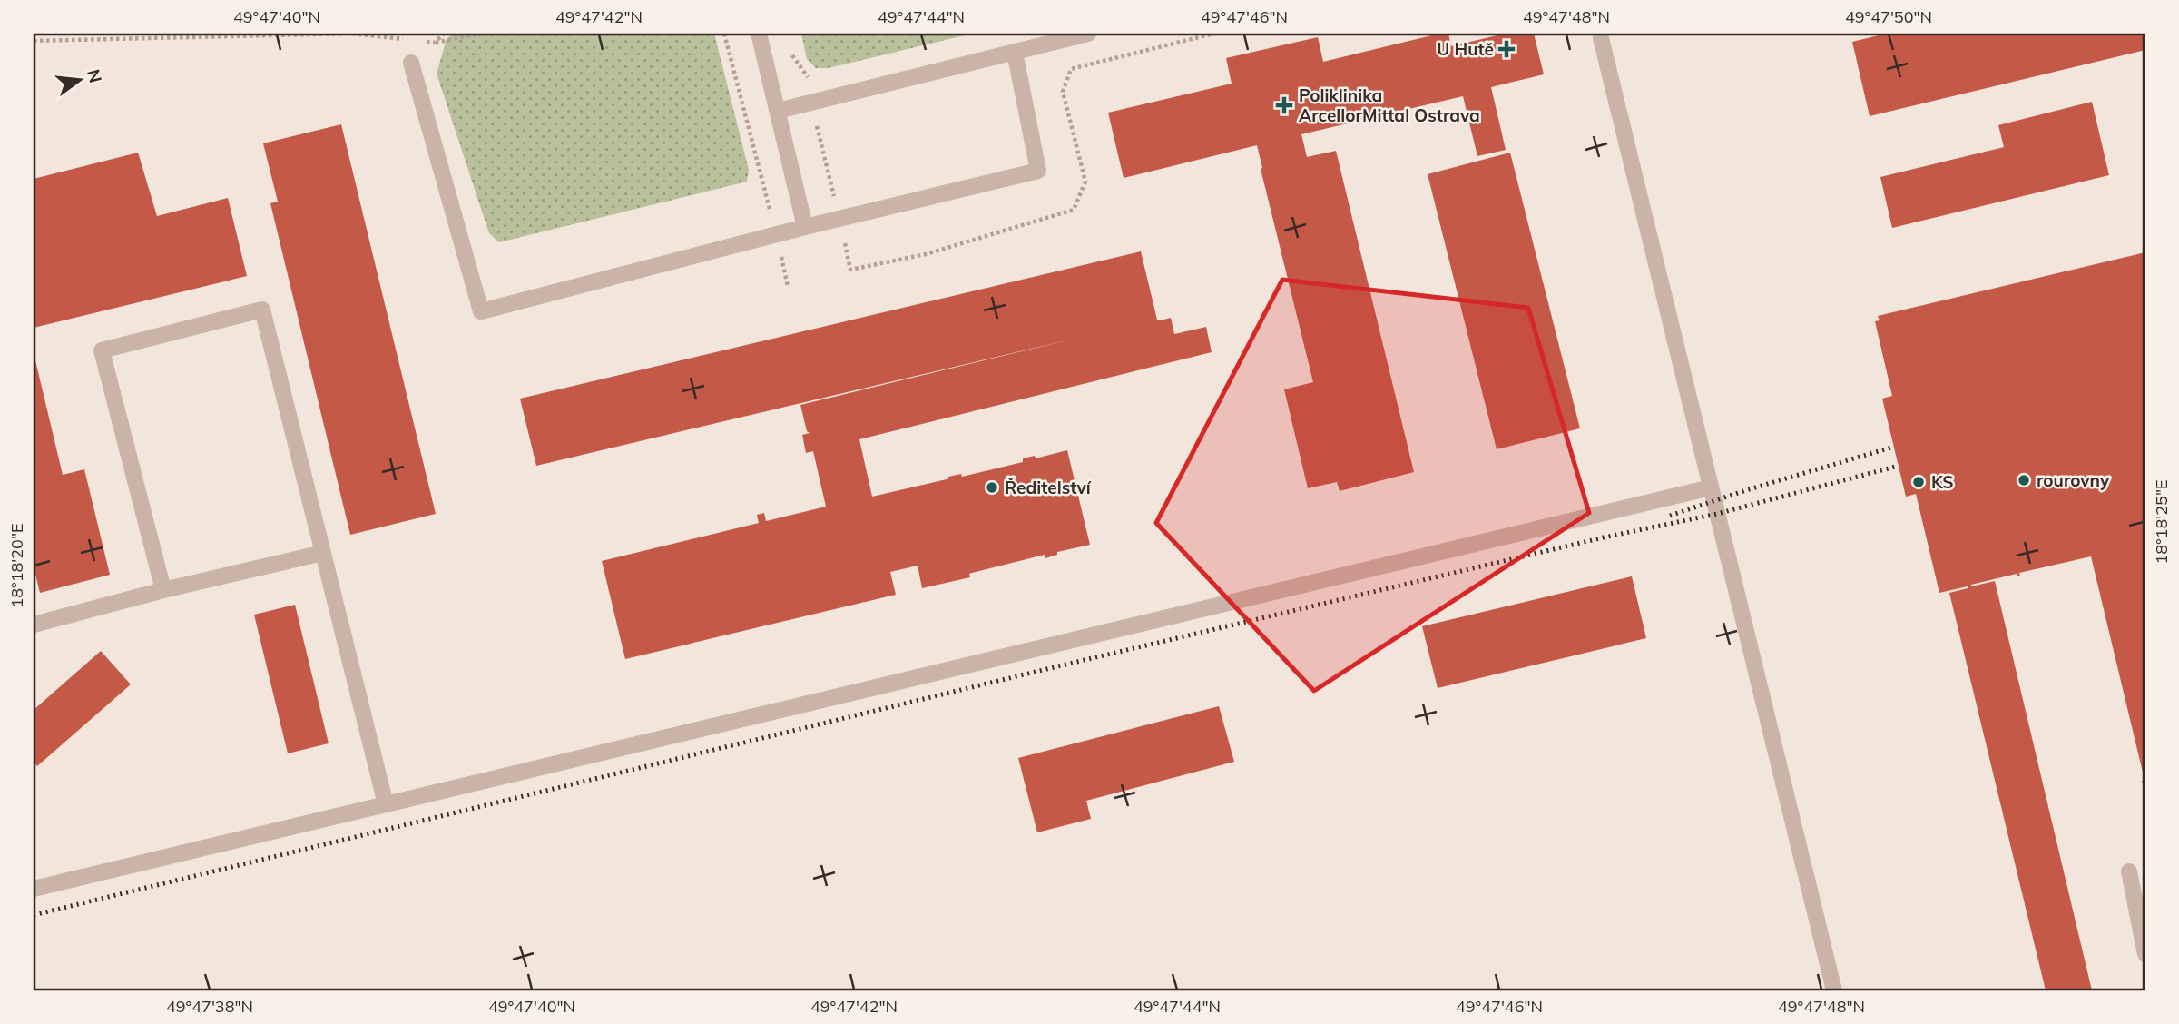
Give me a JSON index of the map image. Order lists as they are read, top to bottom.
{
  "places": {
    "health": ["U Hutě", "Poliklinika ArcellorMittal Ostrava"],
    "other": ["rourovny", "KS", "Ředitelství"]
  },
  "north": "right",
  "coordinates": [
    "49°47'40\"N",
    "49°47'42\"N",
    "49°47'44\"N",
    "49°47'46\"N",
    "49°47'48\"N",
    "49°47'50\"N",
    "18°18'25\"E",
    "18°18'20\"E",
    "49°47'38\"N"
  ]
}
